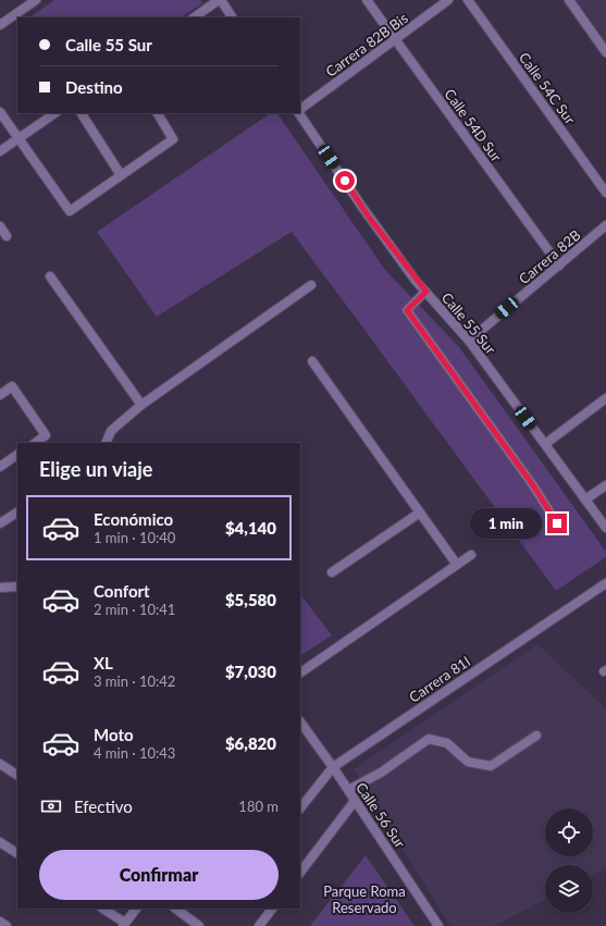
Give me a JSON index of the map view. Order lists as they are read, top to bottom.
{
  "streets": {
    "street": [
      "Carrera 82B Bis",
      "Calle 54C Sur",
      "Calle 54D Sur",
      "Carrera 82B",
      "Calle 55 Sur",
      "Carrera 81I",
      "Calle 56 Sur"
    ]
  },
  "crossings": [
    ["Carrera 82B Bis", "Calle 54D Sur"],
    ["Calle 54D Sur", "Carrera 82B"],
    ["Carrera 82B", "Calle 55 Sur"],
    ["Carrera 81I", "Calle 56 Sur"]
  ],
  "parks": ["Parque Roma Reservado"],
  "page": {
    "banner": ["Calle 55 Sur", "Destino"],
    "heading": "Elige un viaje",
    "list": [
      {
        "name": "Económico",
        "note": "1 min · 10:40",
        "value": "$4,140"
      },
      {
        "name": "Confort",
        "note": "2 min · 10:41",
        "value": "$5,580"
      },
      {
        "name": "XL",
        "note": "3 min · 10:42",
        "value": "$7,030"
      },
      {
        "name": "Moto",
        "note": "4 min · 10:43",
        "value": "$6,820"
      }
    ],
    "bubble": "1 min",
    "pay": ["Efectivo", "180 m"],
    "buttons": "Confirmar"
  }
}
